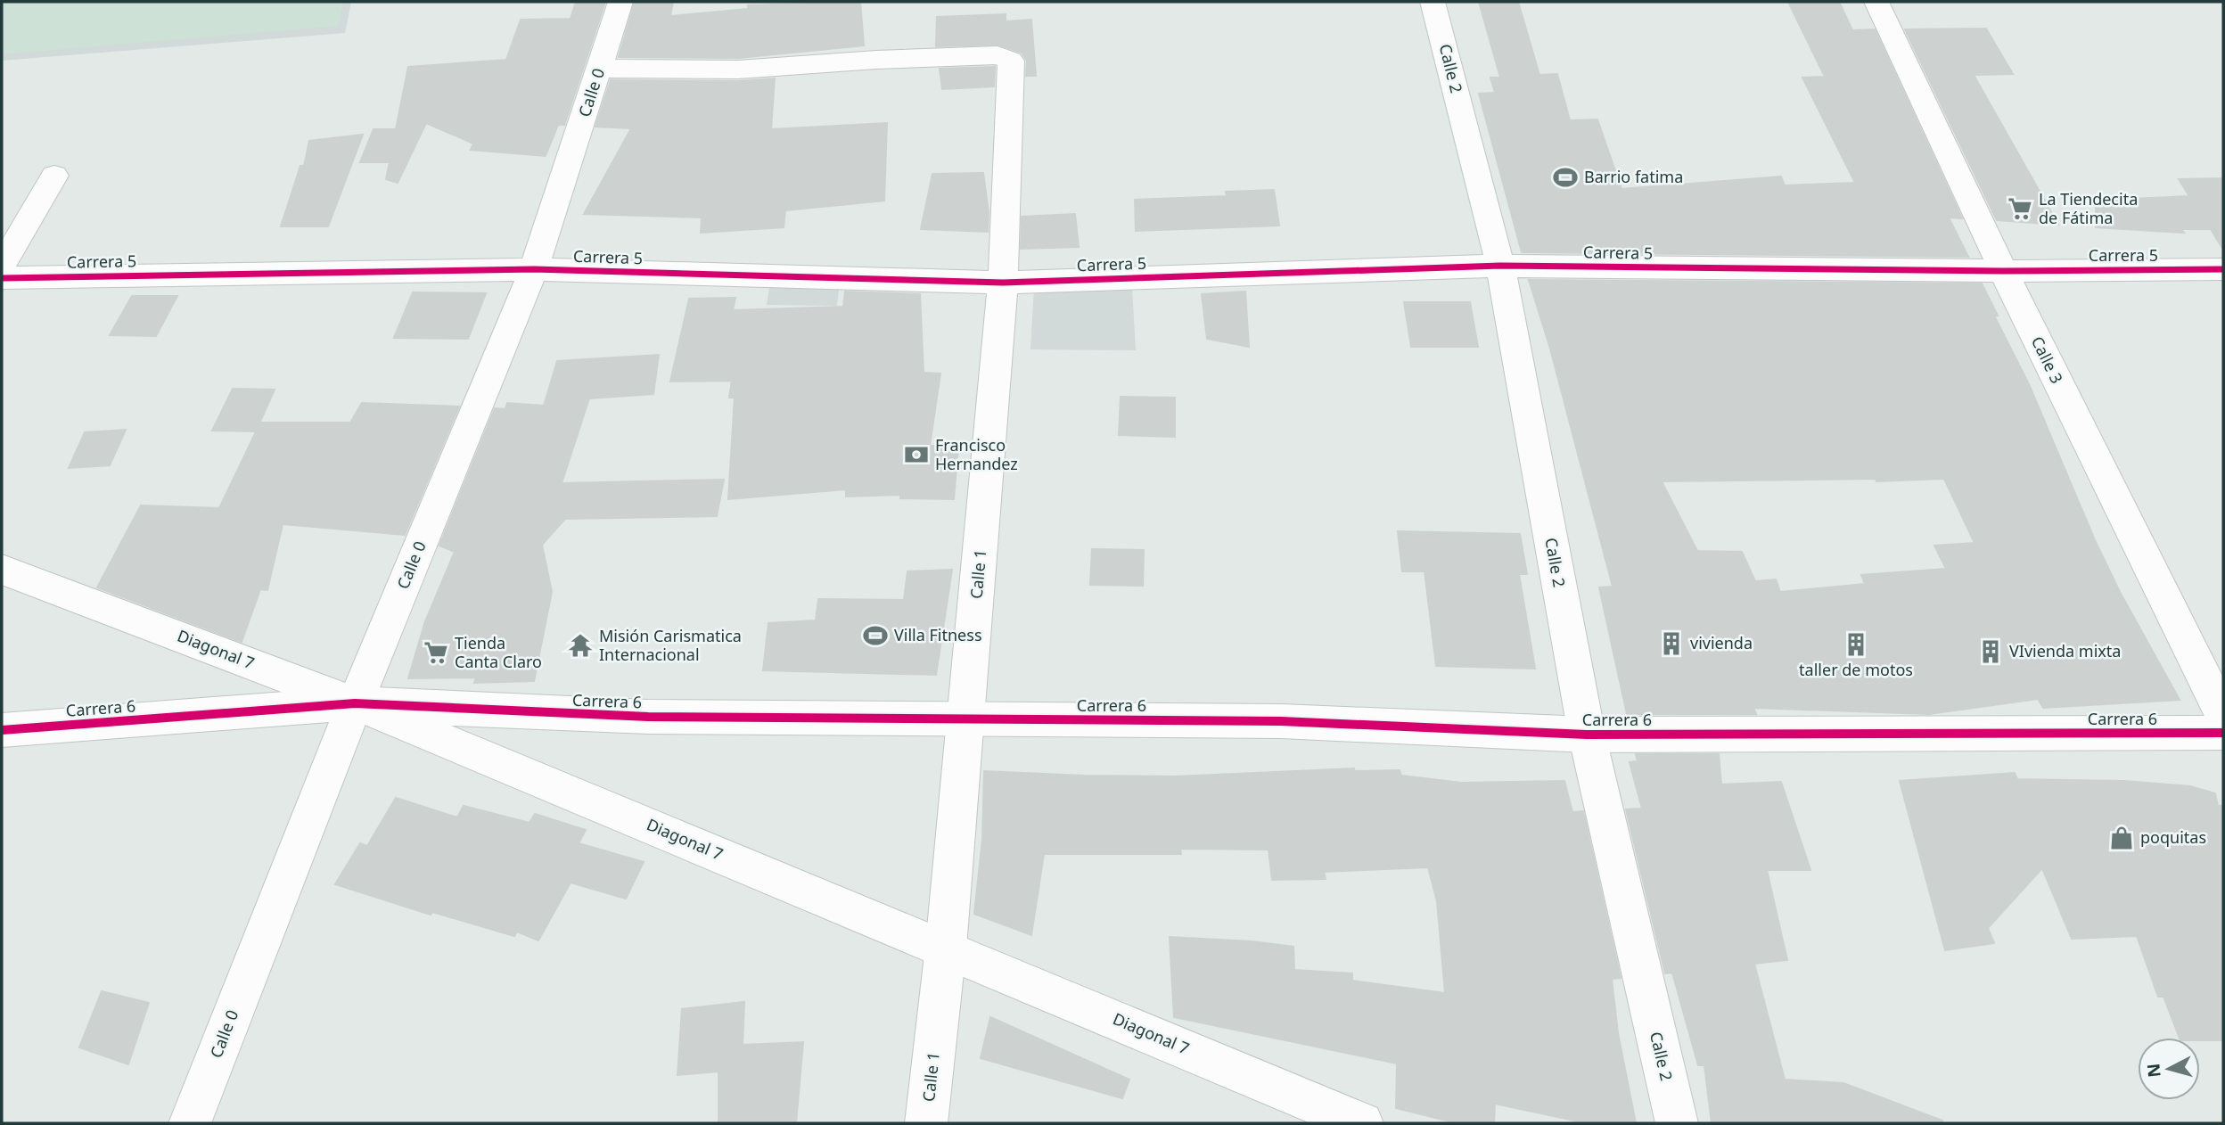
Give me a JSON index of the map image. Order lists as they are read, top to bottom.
{
  "streets": {
    "street": [
      "Calle 2",
      "Calle 0",
      "Carrera 5",
      "Calle 3",
      "Calle 1",
      "Diagonal 7",
      "Carrera 6"
    ]
  },
  "crossings": [
    ["Calle 2", "Carrera 5"],
    ["Calle 2", "Carrera 6"],
    ["Calle 0", "Carrera 5"],
    ["Calle 0", "Calle 1"],
    ["Calle 0", "Diagonal 7"],
    ["Calle 0", "Carrera 6"],
    ["Carrera 5", "Calle 3"],
    ["Carrera 5", "Calle 1"],
    ["Calle 1", "Diagonal 7"],
    ["Calle 1", "Carrera 6"],
    ["Diagonal 7", "Carrera 6"]
  ],
  "places": {
    "sports": ["Barrio fatima", "Villa Fitness"],
    "supermarket": ["La Tiendecita de Fátima", "Tienda Canta Claro"],
    "bank": ["Francisco Hernandez"],
    "building": ["vivienda", "taller de motos", "VIvienda mixta"],
    "temple": ["Misión Carismatica Internacional"],
    "shop": ["poquitas"]
  },
  "north": "left"
}
